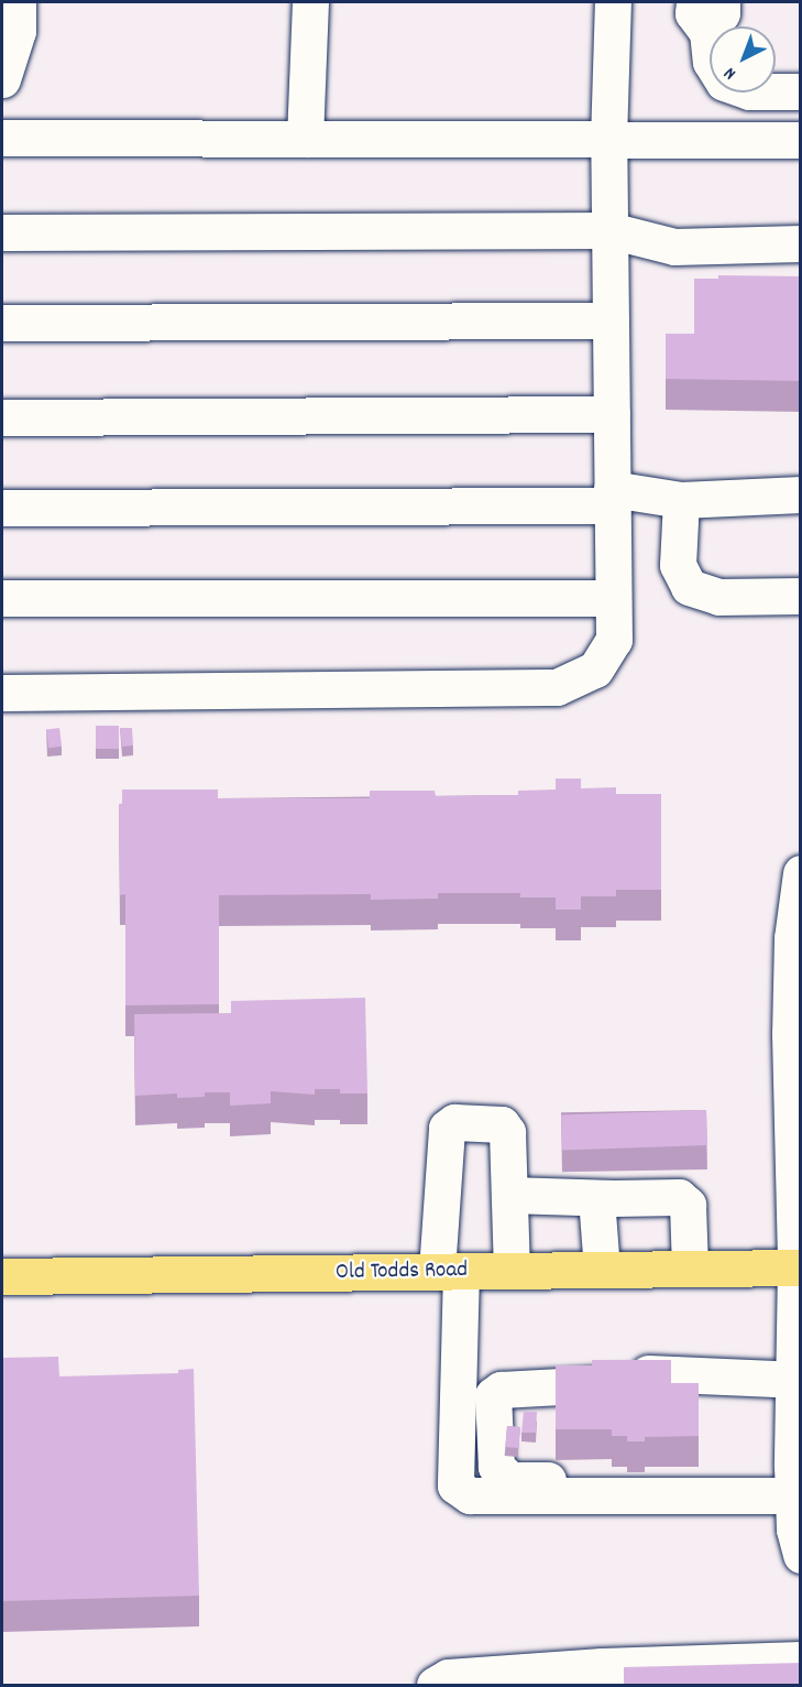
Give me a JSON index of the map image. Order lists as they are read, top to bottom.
{
  "streets": {
    "main road": ["Old Todds Road"]
  },
  "north": "bottom left"
}
